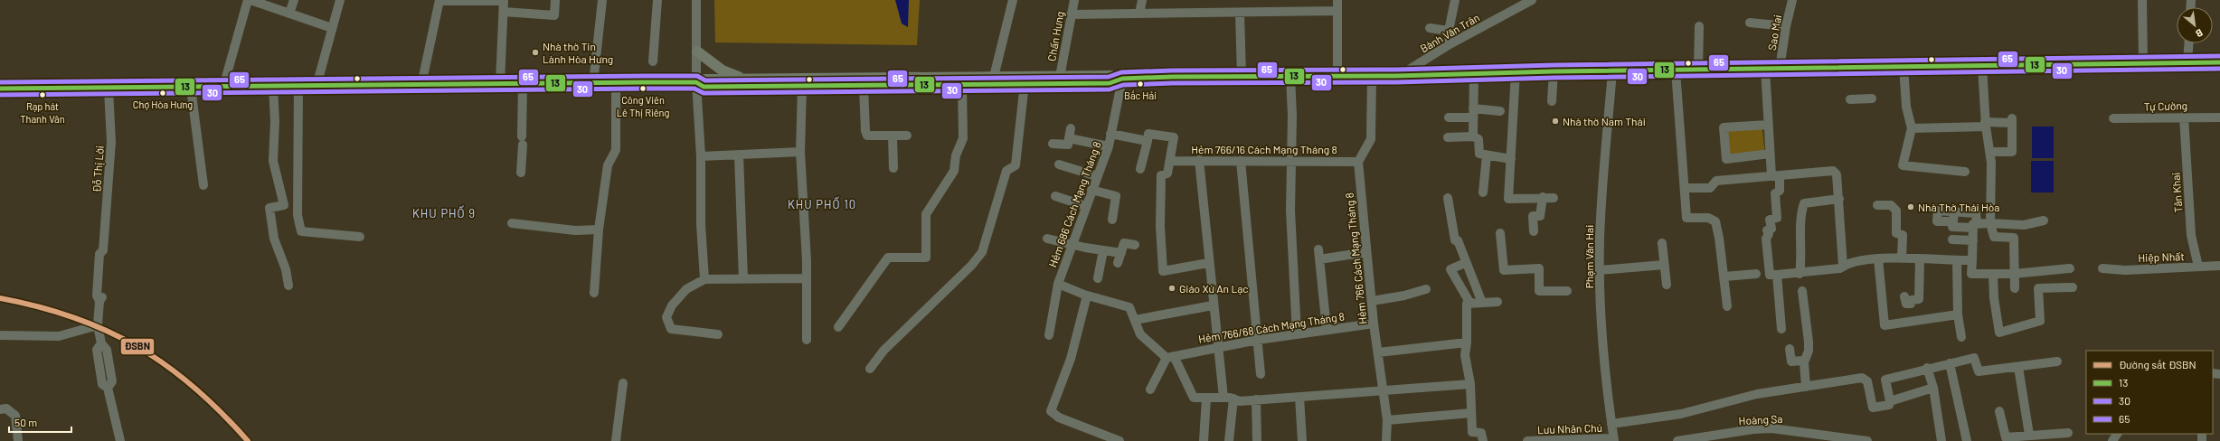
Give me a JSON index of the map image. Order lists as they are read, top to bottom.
{
  "streets": {
    "street": [
      "Bành Văn Trân",
      "Sao Mai",
      "Chấn Hưng",
      "Tự Cường",
      "Hẻm 766/16 Cách Mạng Tháng 8",
      "Đỗ Thị Lời",
      "Tân Khai",
      "Hẻm 686 Cách Mạng Tháng 8",
      "Phạm Văn Hai",
      "Hiệp Nhất",
      "Hẻm 766 Cách Mạng Tháng 8",
      "Hẻm 766/68 Cách Mạng Tháng 8",
      "Hoàng Sa",
      "Lưu Nhân Chú"
    ]
  },
  "crossings": [
    ["Tự Cường", "Tân Khai"],
    ["Hẻm 766/16 Cách Mạng Tháng 8", "Hẻm 766 Cách Mạng Tháng 8"],
    ["Tân Khai", "Hiệp Nhất"],
    ["Hẻm 686 Cách Mạng Tháng 8", "Hẻm 766/68 Cách Mạng Tháng 8"],
    ["Phạm Văn Hai", "Lưu Nhân Chú"],
    ["Hẻm 766 Cách Mạng Tháng 8", "Hẻm 766/68 Cách Mạng Tháng 8"]
  ],
  "districts": ["KHU PHỐ 10", "KHU PHỐ 9"],
  "places": [
    "Nhà thờ Tin Lành Hòa Hưng",
    "Bắc Hải",
    "Công Viên Lê Thị Riêng",
    "Chợ Hòa Hưng",
    "Rạp hát Thanh Vân",
    "Nhà thờ Nam Thái",
    "Nhà Thờ Thái Hòa",
    "Giáo Xứ An Lạc"
  ],
  "lines": [
    "transit line 65",
    "transit line 13",
    "transit line 30",
    "rail line ĐSBN"
  ],
  "legend": [
    "Đường sắt ĐSBN",
    "13",
    "30",
    "65"
  ],
  "scale_bar": "50 m",
  "north": "bottom right"
}
